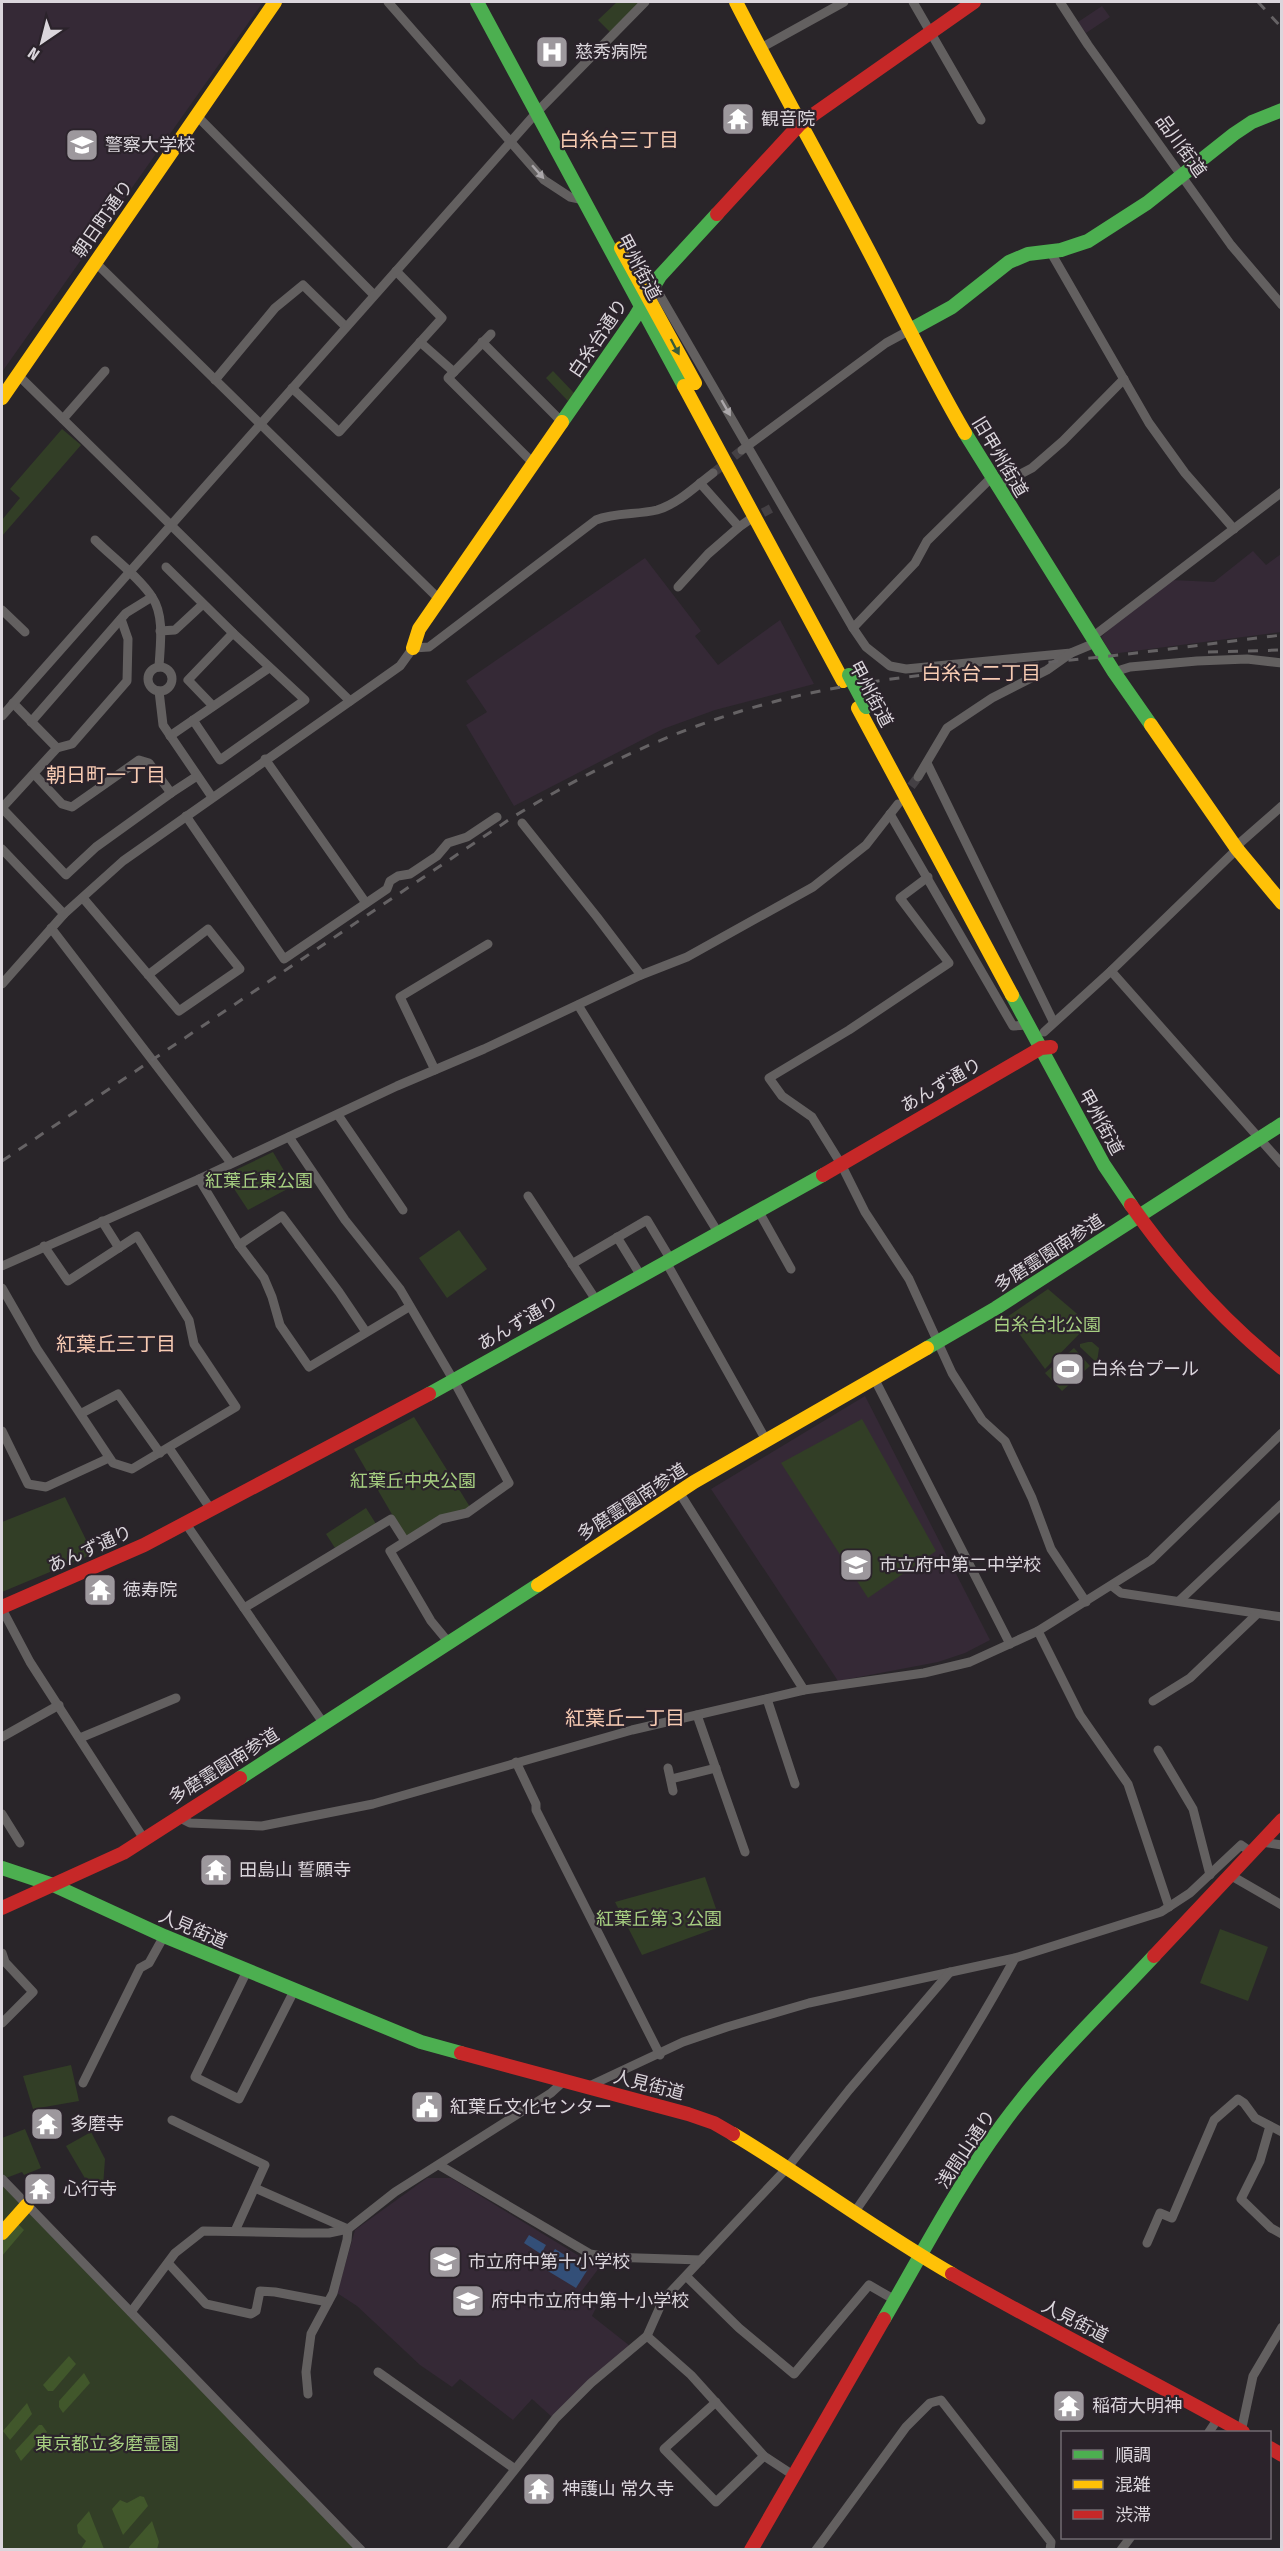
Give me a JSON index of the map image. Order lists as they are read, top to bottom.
{
  "streets": {
    "main road": [
      "朝日町通り",
      "甲州街道",
      "白糸台通り",
      "旧甲州街道",
      "あんず通り",
      "多磨霊園南参道",
      "人見街道",
      "浅間山通り"
    ],
    "street": ["品川街道"]
  },
  "crossings": [
    ["甲州街道", "白糸台通り"],
    ["甲州街道", "あんず通り"],
    ["甲州街道", "多磨霊園南参道"],
    ["白糸台通り", "旧甲州街道"],
    ["多磨霊園南参道", "人見街道"],
    ["人見街道", "浅間山通り"]
  ],
  "districts": [
    "白糸台三丁目",
    "白糸台二丁目",
    "朝日町一丁目",
    "紅葉丘三丁目",
    "紅葉丘一丁目"
  ],
  "parks": [
    "紅葉丘東公園",
    "白糸台北公園",
    "紅葉丘中央公園",
    "紅葉丘第３公園",
    "東京都立多磨霊園"
  ],
  "places": {
    "hospital": ["慈秀病院"],
    "temple": [
      "観音院",
      "徳寿院",
      "田島山 誓願寺",
      "多磨寺",
      "心行寺",
      "稲荷大明神",
      "神護山 常久寺"
    ],
    "school or university": [
      "警察大学校",
      "市立府中第二中学校",
      "市立府中第十小学校",
      "府中市立府中第十小学校"
    ],
    "sports": ["白糸台プール"],
    "public building": ["紅葉丘文化センター"]
  },
  "legend": ["順調", "混雑", "渋滞"],
  "north": "bottom left"
}
